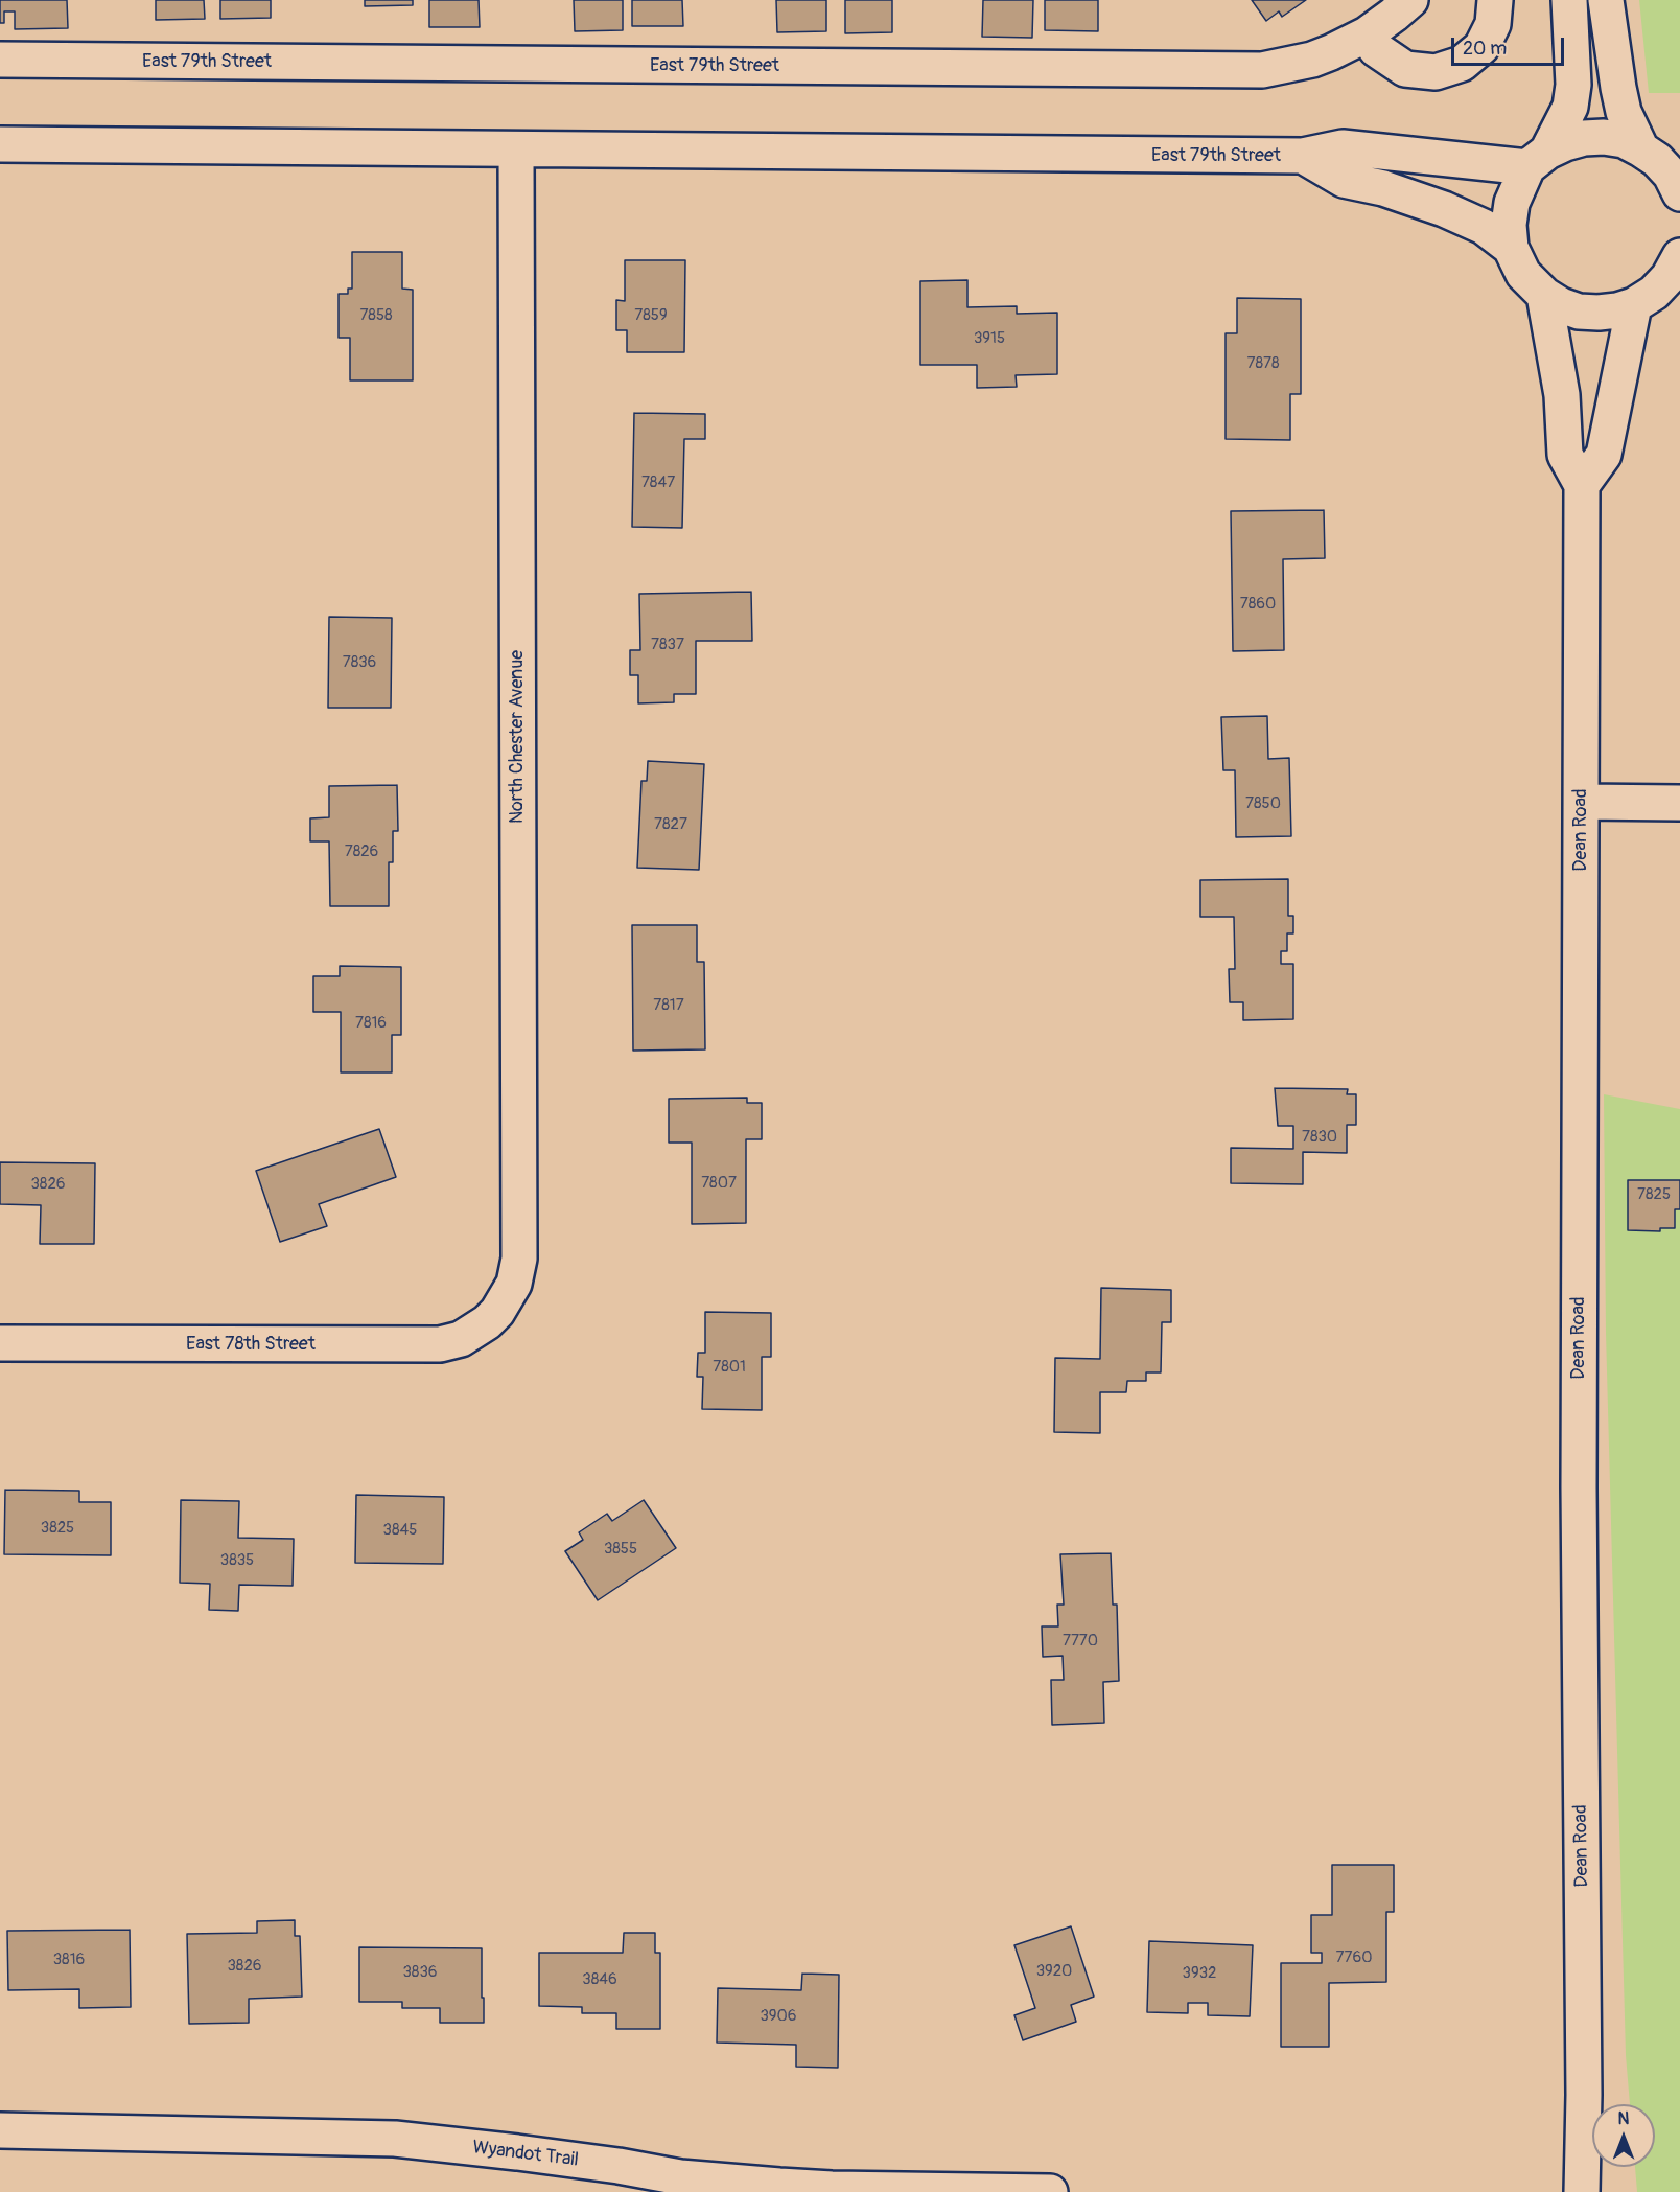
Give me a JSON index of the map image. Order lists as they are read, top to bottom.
{
  "streets": {
    "street": [
      "East 79th Street",
      "North Chester Avenue",
      "Dean Road",
      "East 78th Street",
      "Wyandot Trail"
    ]
  },
  "crossings": [
    ["East 79th Street", "North Chester Avenue"],
    ["North Chester Avenue", "East 78th Street"]
  ],
  "house_numbers": [
    "7858",
    "7859",
    "3915",
    "7878",
    "7847",
    "7860",
    "7837",
    "7836",
    "7850",
    "7827",
    "7826",
    "7817",
    "7816",
    "7830",
    "7807",
    "3826",
    "7825",
    "7801",
    "3825",
    "3845",
    "3855",
    "3835",
    "7770",
    "7760",
    "3816",
    "3826",
    "3920",
    "3836",
    "3932",
    "3846",
    "3906"
  ],
  "scale_bar": "20 m",
  "north": "top"
}
